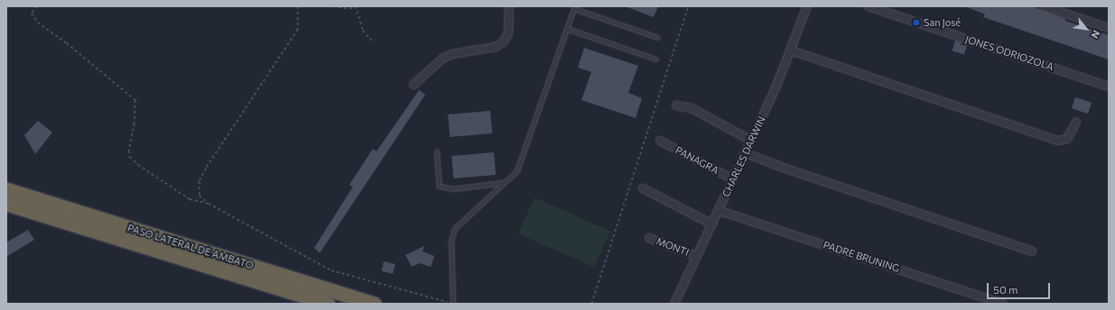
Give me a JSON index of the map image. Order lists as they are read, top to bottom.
{
  "streets": {
    "highway": ["PASO LATERAL DE AMBATO"],
    "street": [
      "JONES ODRIOZOLA",
      "CHARLES DARWIN",
      "PANAGRA",
      "MONTI",
      "PADRE BRUNING"
    ]
  },
  "crossings": [
    ["CHARLES DARWIN", "PANAGRA"],
    ["CHARLES DARWIN", "MONTI"],
    ["CHARLES DARWIN", "PADRE BRUNING"]
  ],
  "places": ["San José"],
  "scale_bar": "50 m",
  "north": "bottom right"
}
